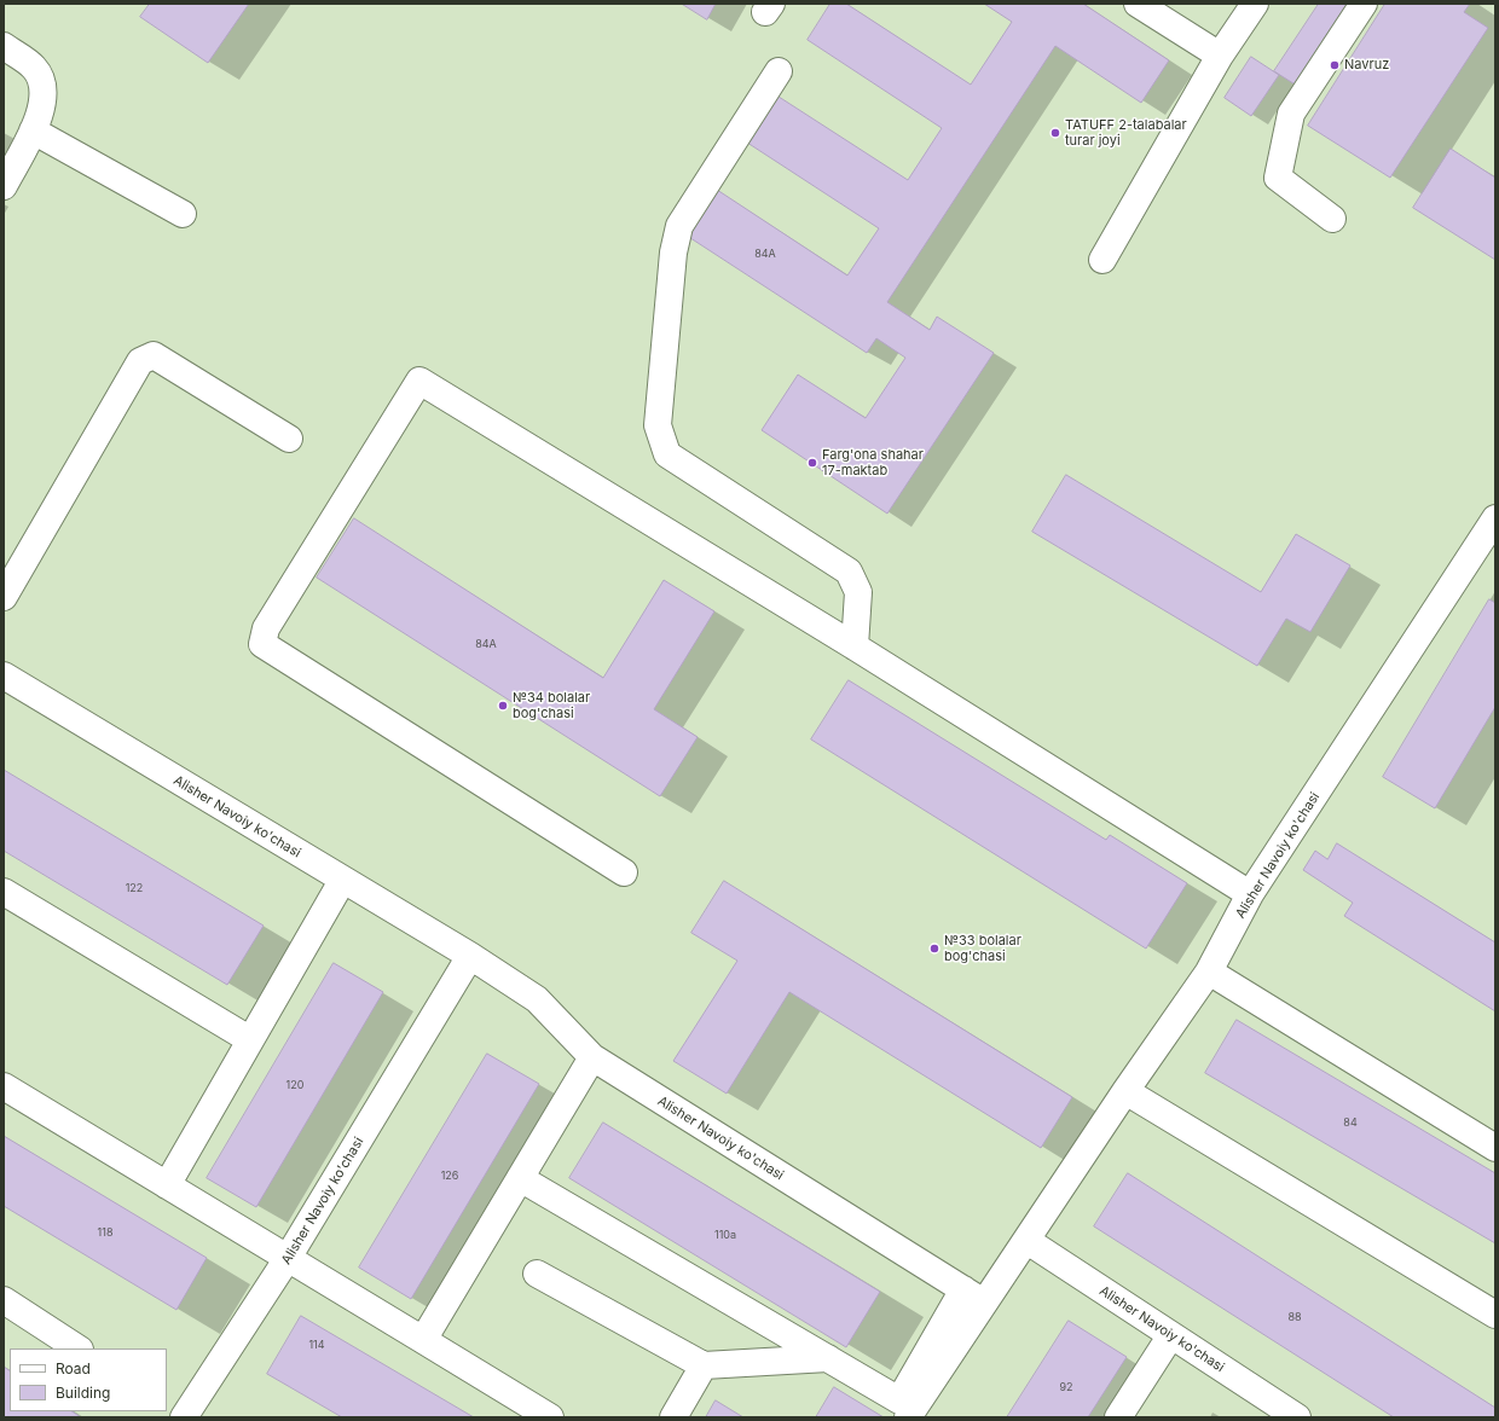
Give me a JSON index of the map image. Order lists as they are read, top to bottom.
{
  "streets": {
    "street": ["Alisher Navoiy ko'chasi"]
  },
  "places": [
    "Navruz",
    "TATUFF 2-talabalar turar joyi",
    "Farg'ona shahar 17-maktab",
    "№34 bolalar bog'chasi",
    "№33 bolalar bog'chasi"
  ],
  "house_numbers": [
    "84A",
    "84A",
    "122",
    "120",
    "84",
    "126",
    "118",
    "110а",
    "88",
    "114",
    "92"
  ],
  "legend": ["Road", "Building"]
}
